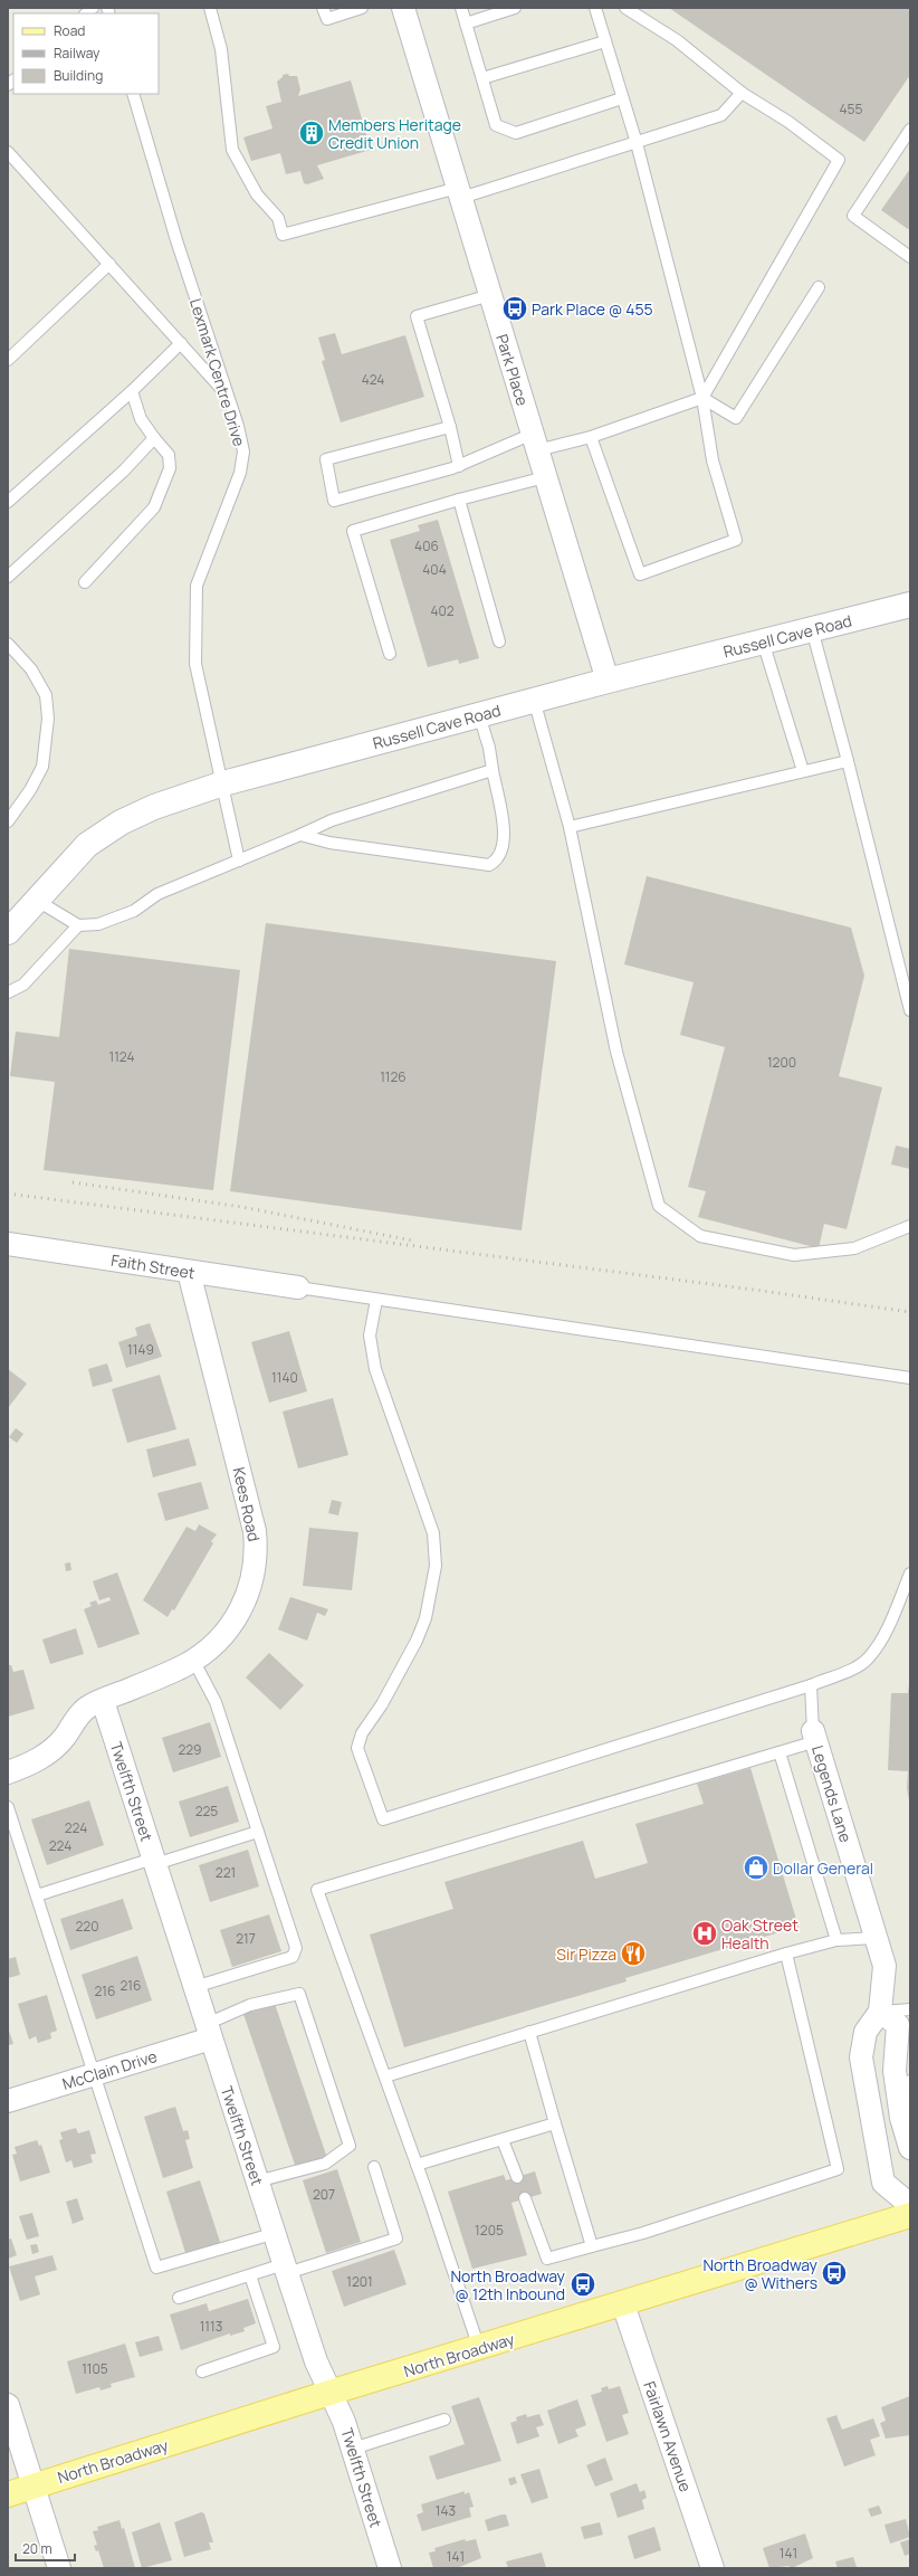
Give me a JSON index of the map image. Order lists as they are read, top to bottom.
{
  "streets": {
    "main road": ["North Broadway"],
    "street": [
      "Park Place",
      "Russell Cave Road",
      "Faith Street",
      "Kees Road",
      "Twelfth Street",
      "Legends Lane",
      "McClain Drive",
      "Fairlawn Avenue"
    ],
    "lane": ["Lexmark Centre Drive"]
  },
  "crossings": [
    ["Park Place", "Russell Cave Road"],
    ["Lexmark Centre Drive", "Russell Cave Road"],
    ["Faith Street", "Kees Road"],
    ["Kees Road", "Twelfth Street"],
    ["Twelfth Street", "McClain Drive"],
    ["Twelfth Street", "North Broadway"],
    ["North Broadway", "Fairlawn Avenue"]
  ],
  "places": {
    "building": ["Members Heritage Credit Union"],
    "bus stop": ["Park Place @ 455", "North Broadway @ Withers", "North Broadway @ 12th Inbound"],
    "shop": ["Dollar General"],
    "hospital": ["Oak Street Health"],
    "restaurant": ["Sir Pizza"]
  },
  "house_numbers": [
    "455",
    "424",
    "406",
    "404",
    "402",
    "1124",
    "1200",
    "1126",
    "1149",
    "1140",
    "229",
    "225",
    "224",
    "224",
    "221",
    "220",
    "217",
    "216",
    "216",
    "207",
    "1205",
    "1201",
    "1113",
    "1105",
    "143",
    "141",
    "141"
  ],
  "legend": ["Road", "Railway", "Building"],
  "scale_bar": "20 m"
}
